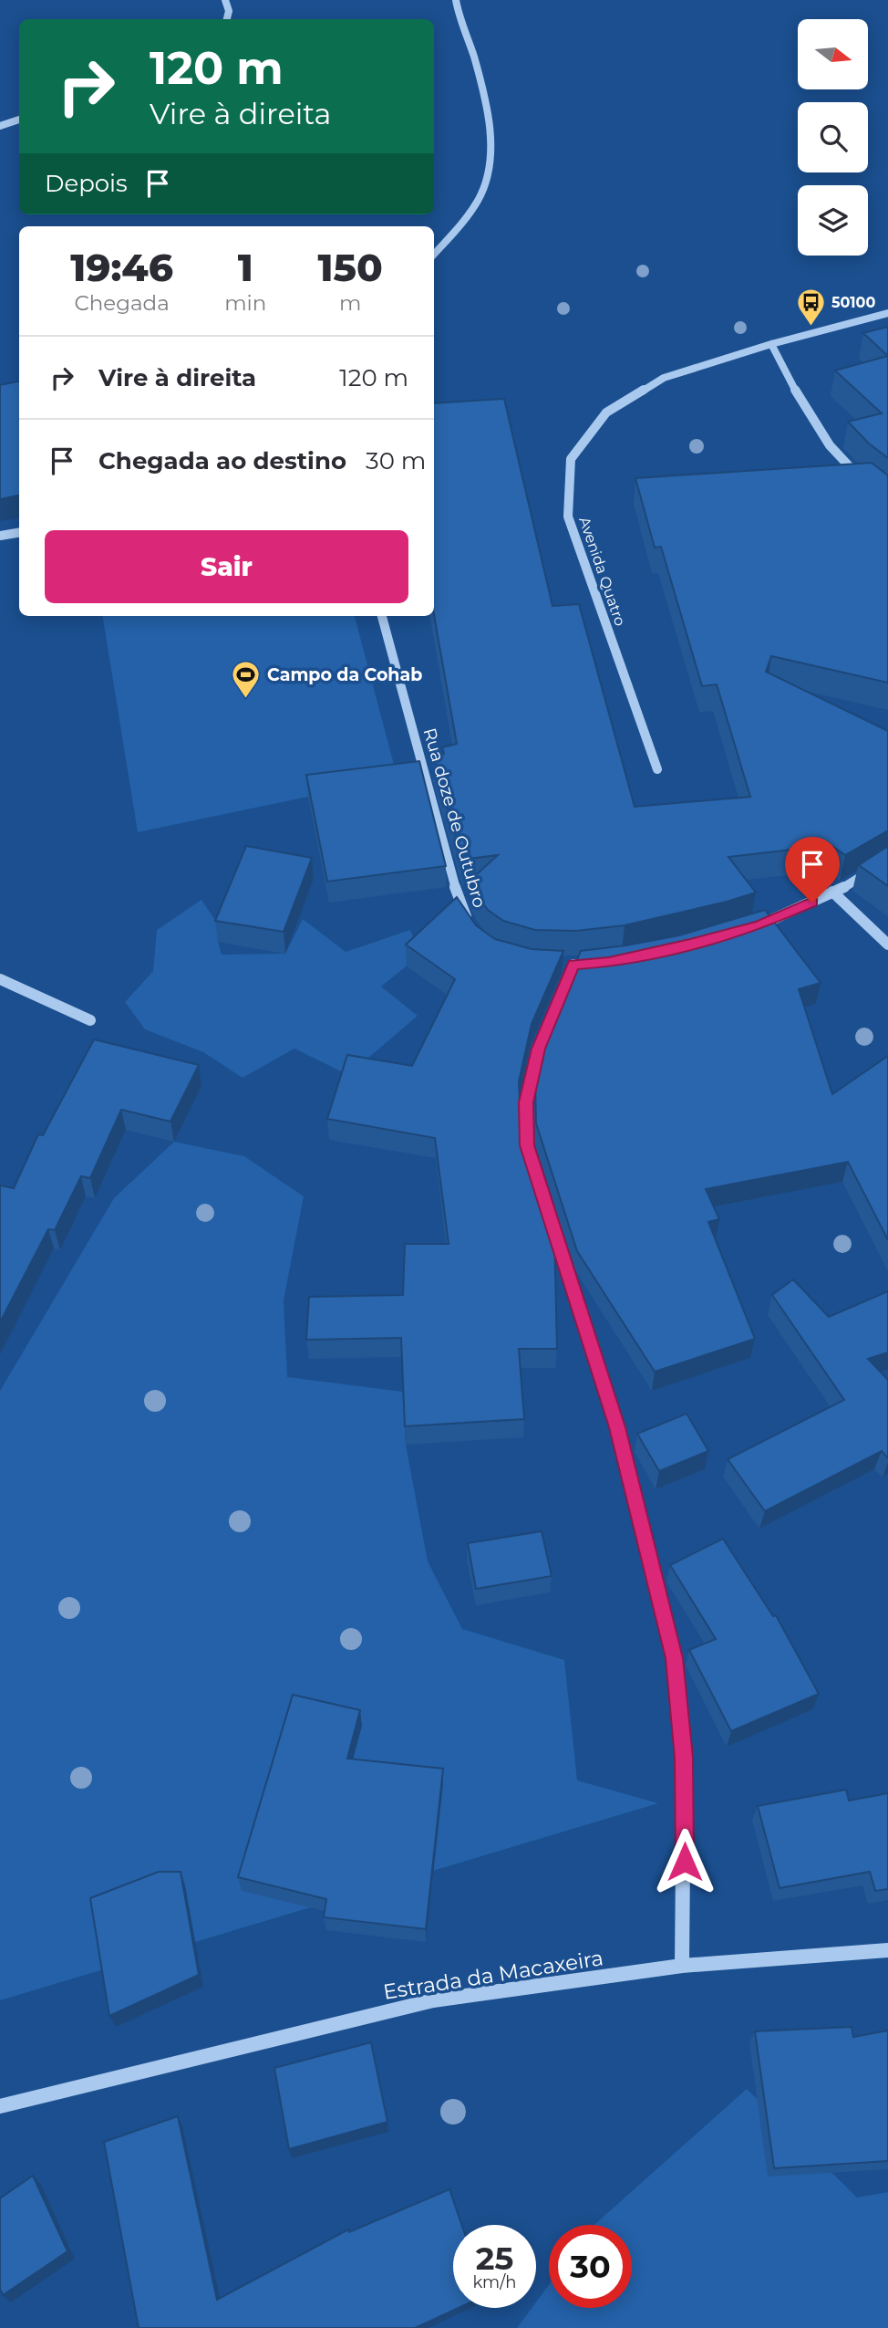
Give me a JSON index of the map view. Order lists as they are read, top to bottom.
{
  "streets": {
    "street": ["Avenida Quatro", "Rua doze de Outubro", "Estrada da Macaxeira"]
  },
  "places": {
    "bus stop": ["50100"],
    "sports": ["Campo da Cohab"]
  },
  "north": "right",
  "page": {
    "turn": ["120 m", "Vire à direita"],
    "then": "Depois",
    "eta": [
      "19:46",
      "Chegada",
      "1",
      "min",
      "150",
      "m"
    ],
    "list": [
      {
        "name": "Vire à direita",
        "value": "120 m"
      },
      {
        "name": "Chegada ao destino",
        "value": "30 m"
      }
    ],
    "buttons": "Sair",
    "speed": "25 km/h",
    "limit": "30"
  }
}
